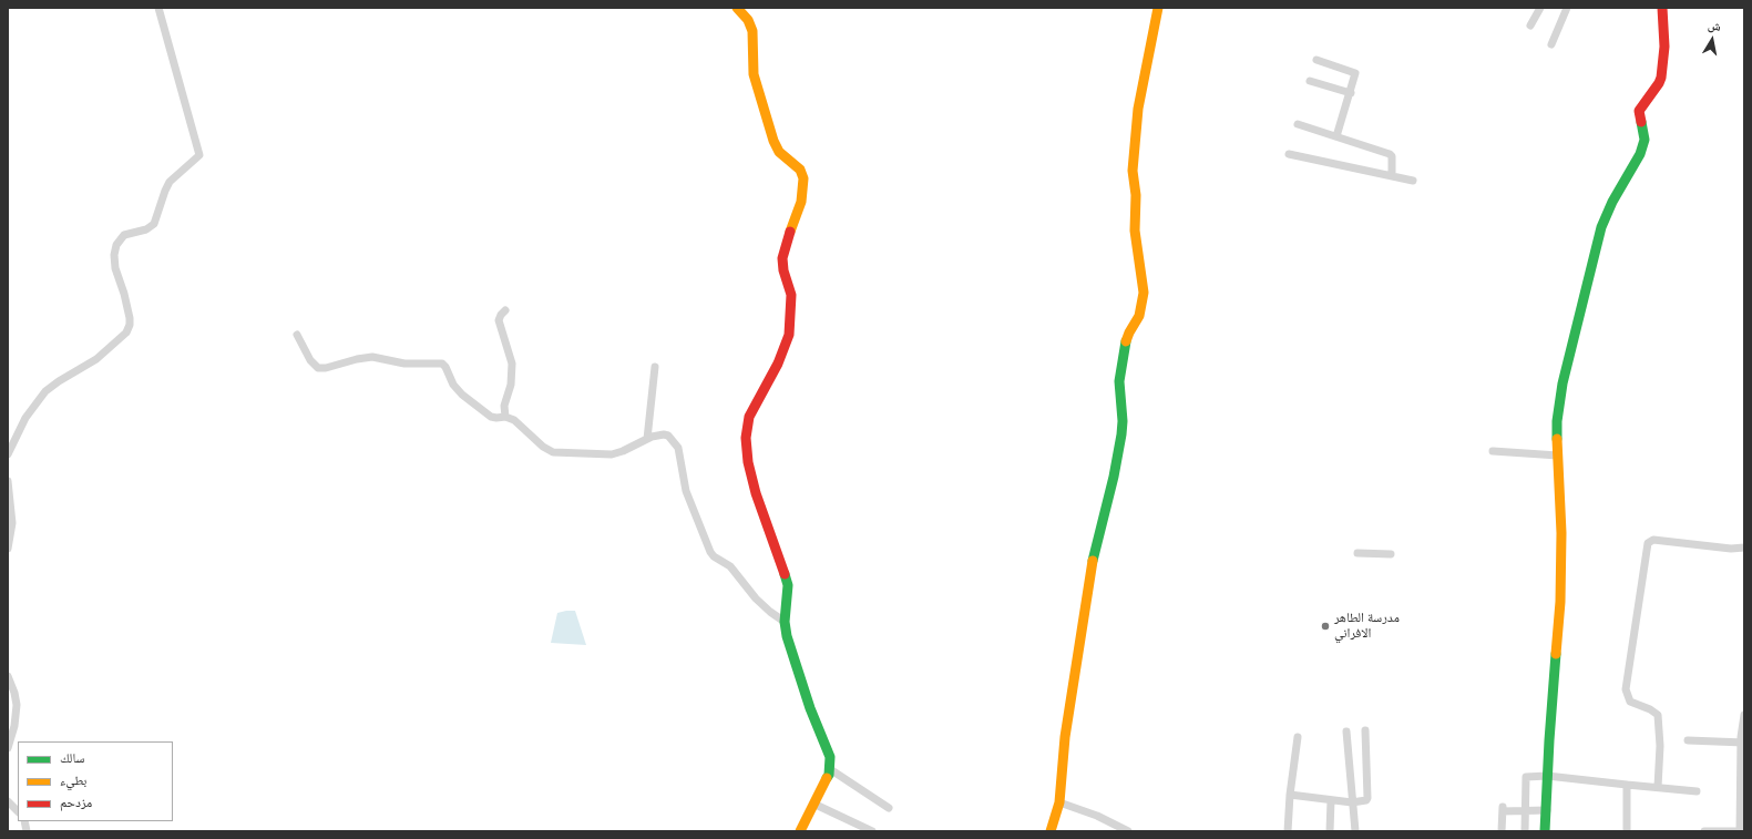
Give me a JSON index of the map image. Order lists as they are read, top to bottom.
{
  "places": ["مدرسة الطاهر الافراني"],
  "legend": ["سالك", "بطيء", "مزدحم"],
  "north": "top"
}
